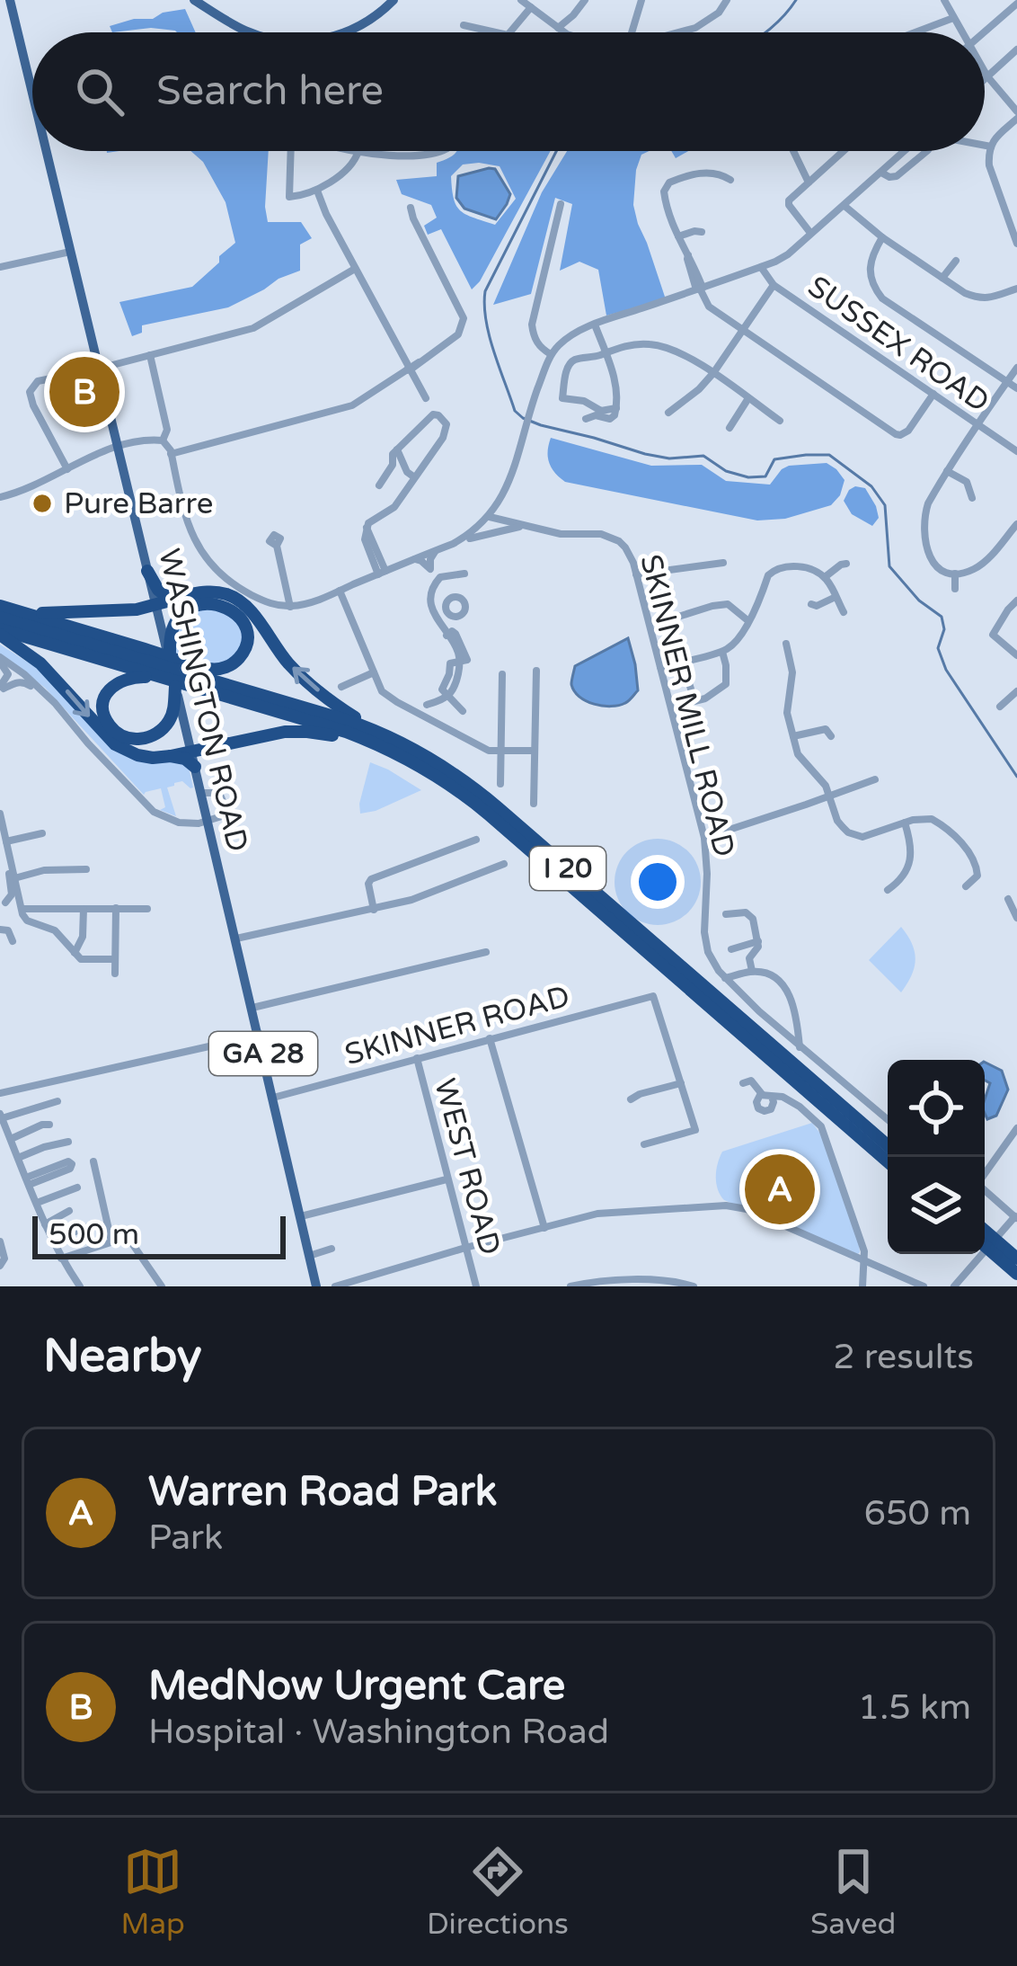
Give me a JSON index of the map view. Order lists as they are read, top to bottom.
{
  "streets": {
    "highway": ["I 20"],
    "main road": ["WASHINGTON ROAD", "GA 28"],
    "street": [
      "SUSSEX ROAD",
      "SKINNER MILL ROAD",
      "SKINNER ROAD",
      "WEST ROAD"
    ]
  },
  "crossings": [
    ["WASHINGTON ROAD", "I 20"],
    ["WASHINGTON ROAD", "SKINNER ROAD"],
    ["SKINNER ROAD", "WEST ROAD"]
  ],
  "places": ["Pure Barre"],
  "scale_bar": "500 m",
  "page": {
    "search": "Search here",
    "pins": ["B", "A"],
    "scale": "500 m",
    "heading": ["Nearby", "2 results"],
    "list": [
      {
        "mark": "A",
        "name": "Warren Road Park",
        "note": "Park",
        "value": "650 m"
      },
      {
        "mark": "B",
        "name": "MedNow Urgent Care",
        "note": "Hospital · Washington Road",
        "value": "1.5 km"
      }
    ],
    "nav": ["Map", "Directions", "Saved"]
  }
}
